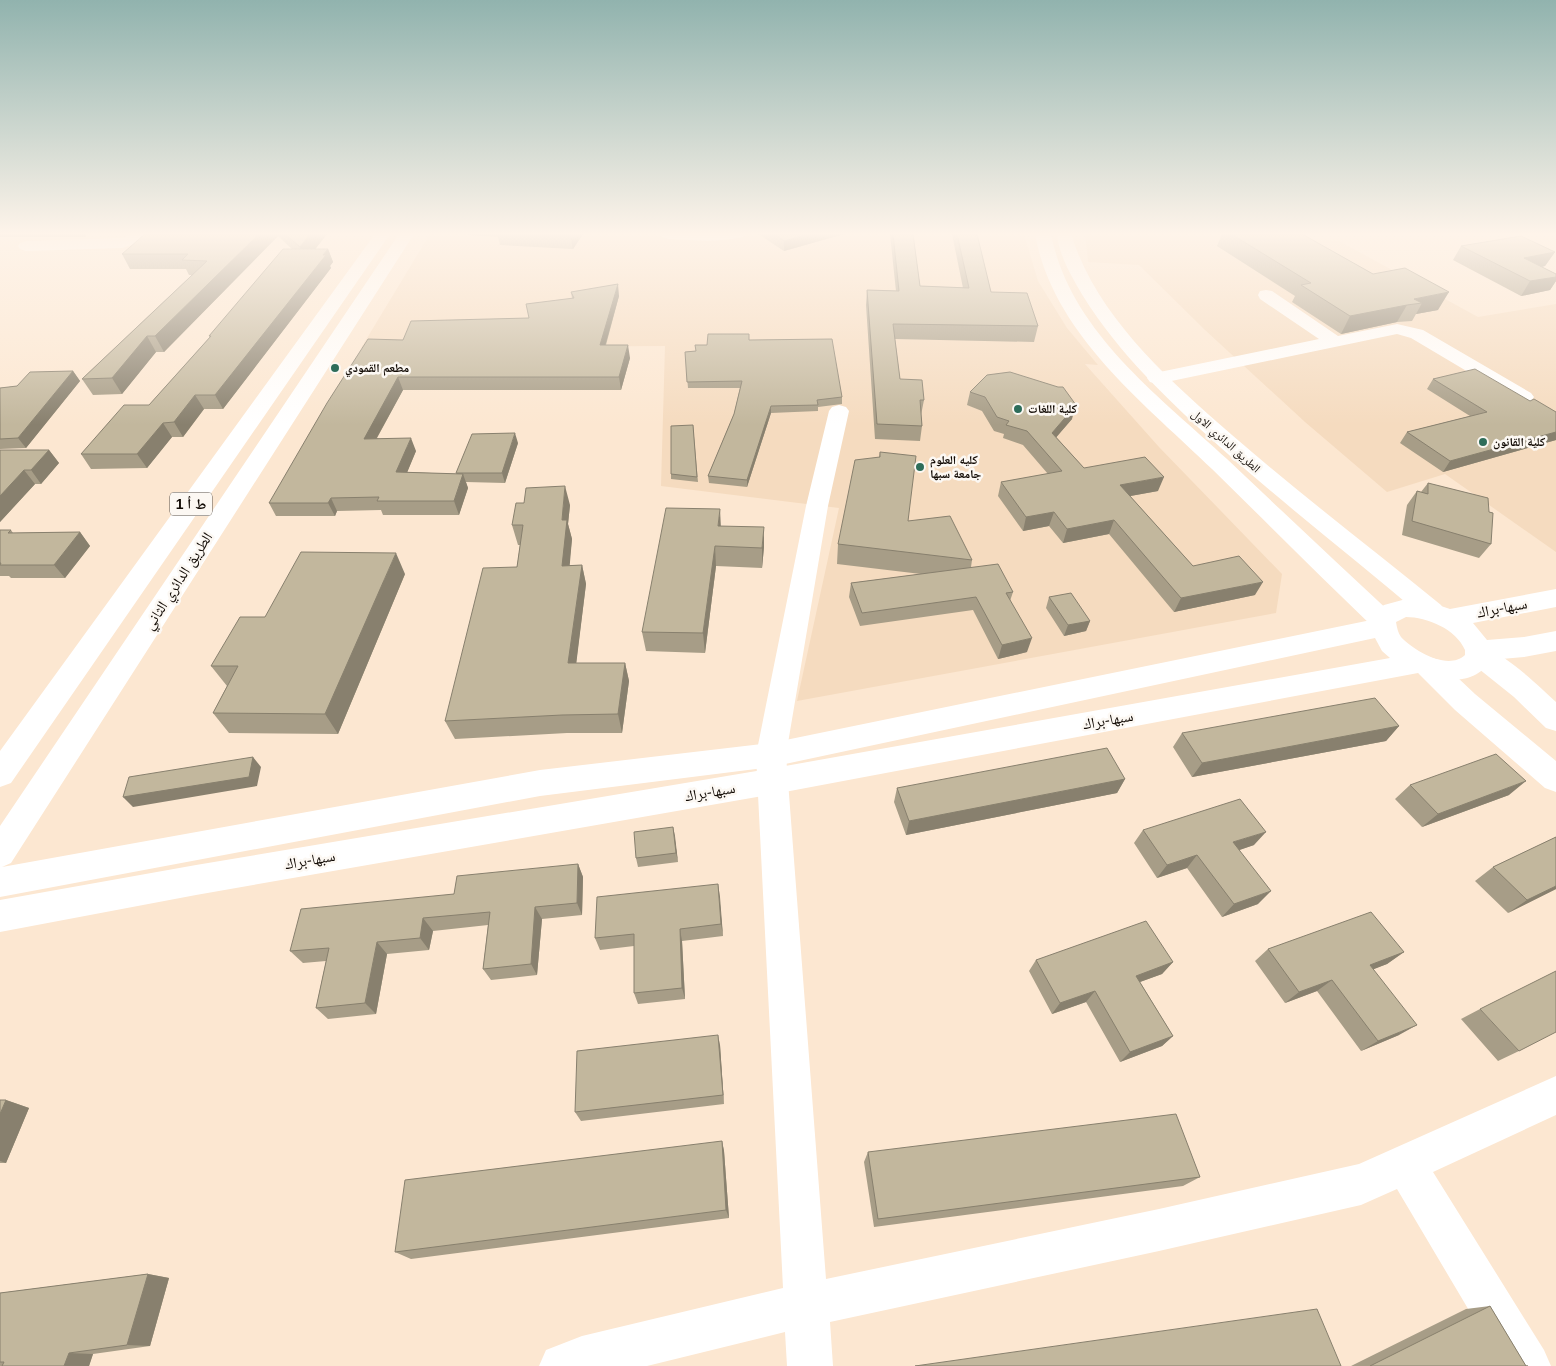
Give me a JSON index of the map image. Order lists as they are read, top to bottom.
{
  "streets": {
    "main road": [
      "الطريق الدائري الاول",
      "ط أ 1",
      "الطريق الدائري الثاني",
      "سبها-براك"
    ]
  },
  "crossings": [
    ["الطريق الدائري الاول", "سبها-براك"]
  ],
  "places": [
    "مطعم القمودي",
    "كلية اللغات",
    "كلية القانون",
    "كليه العلوم جامعة سبها"
  ]
}
